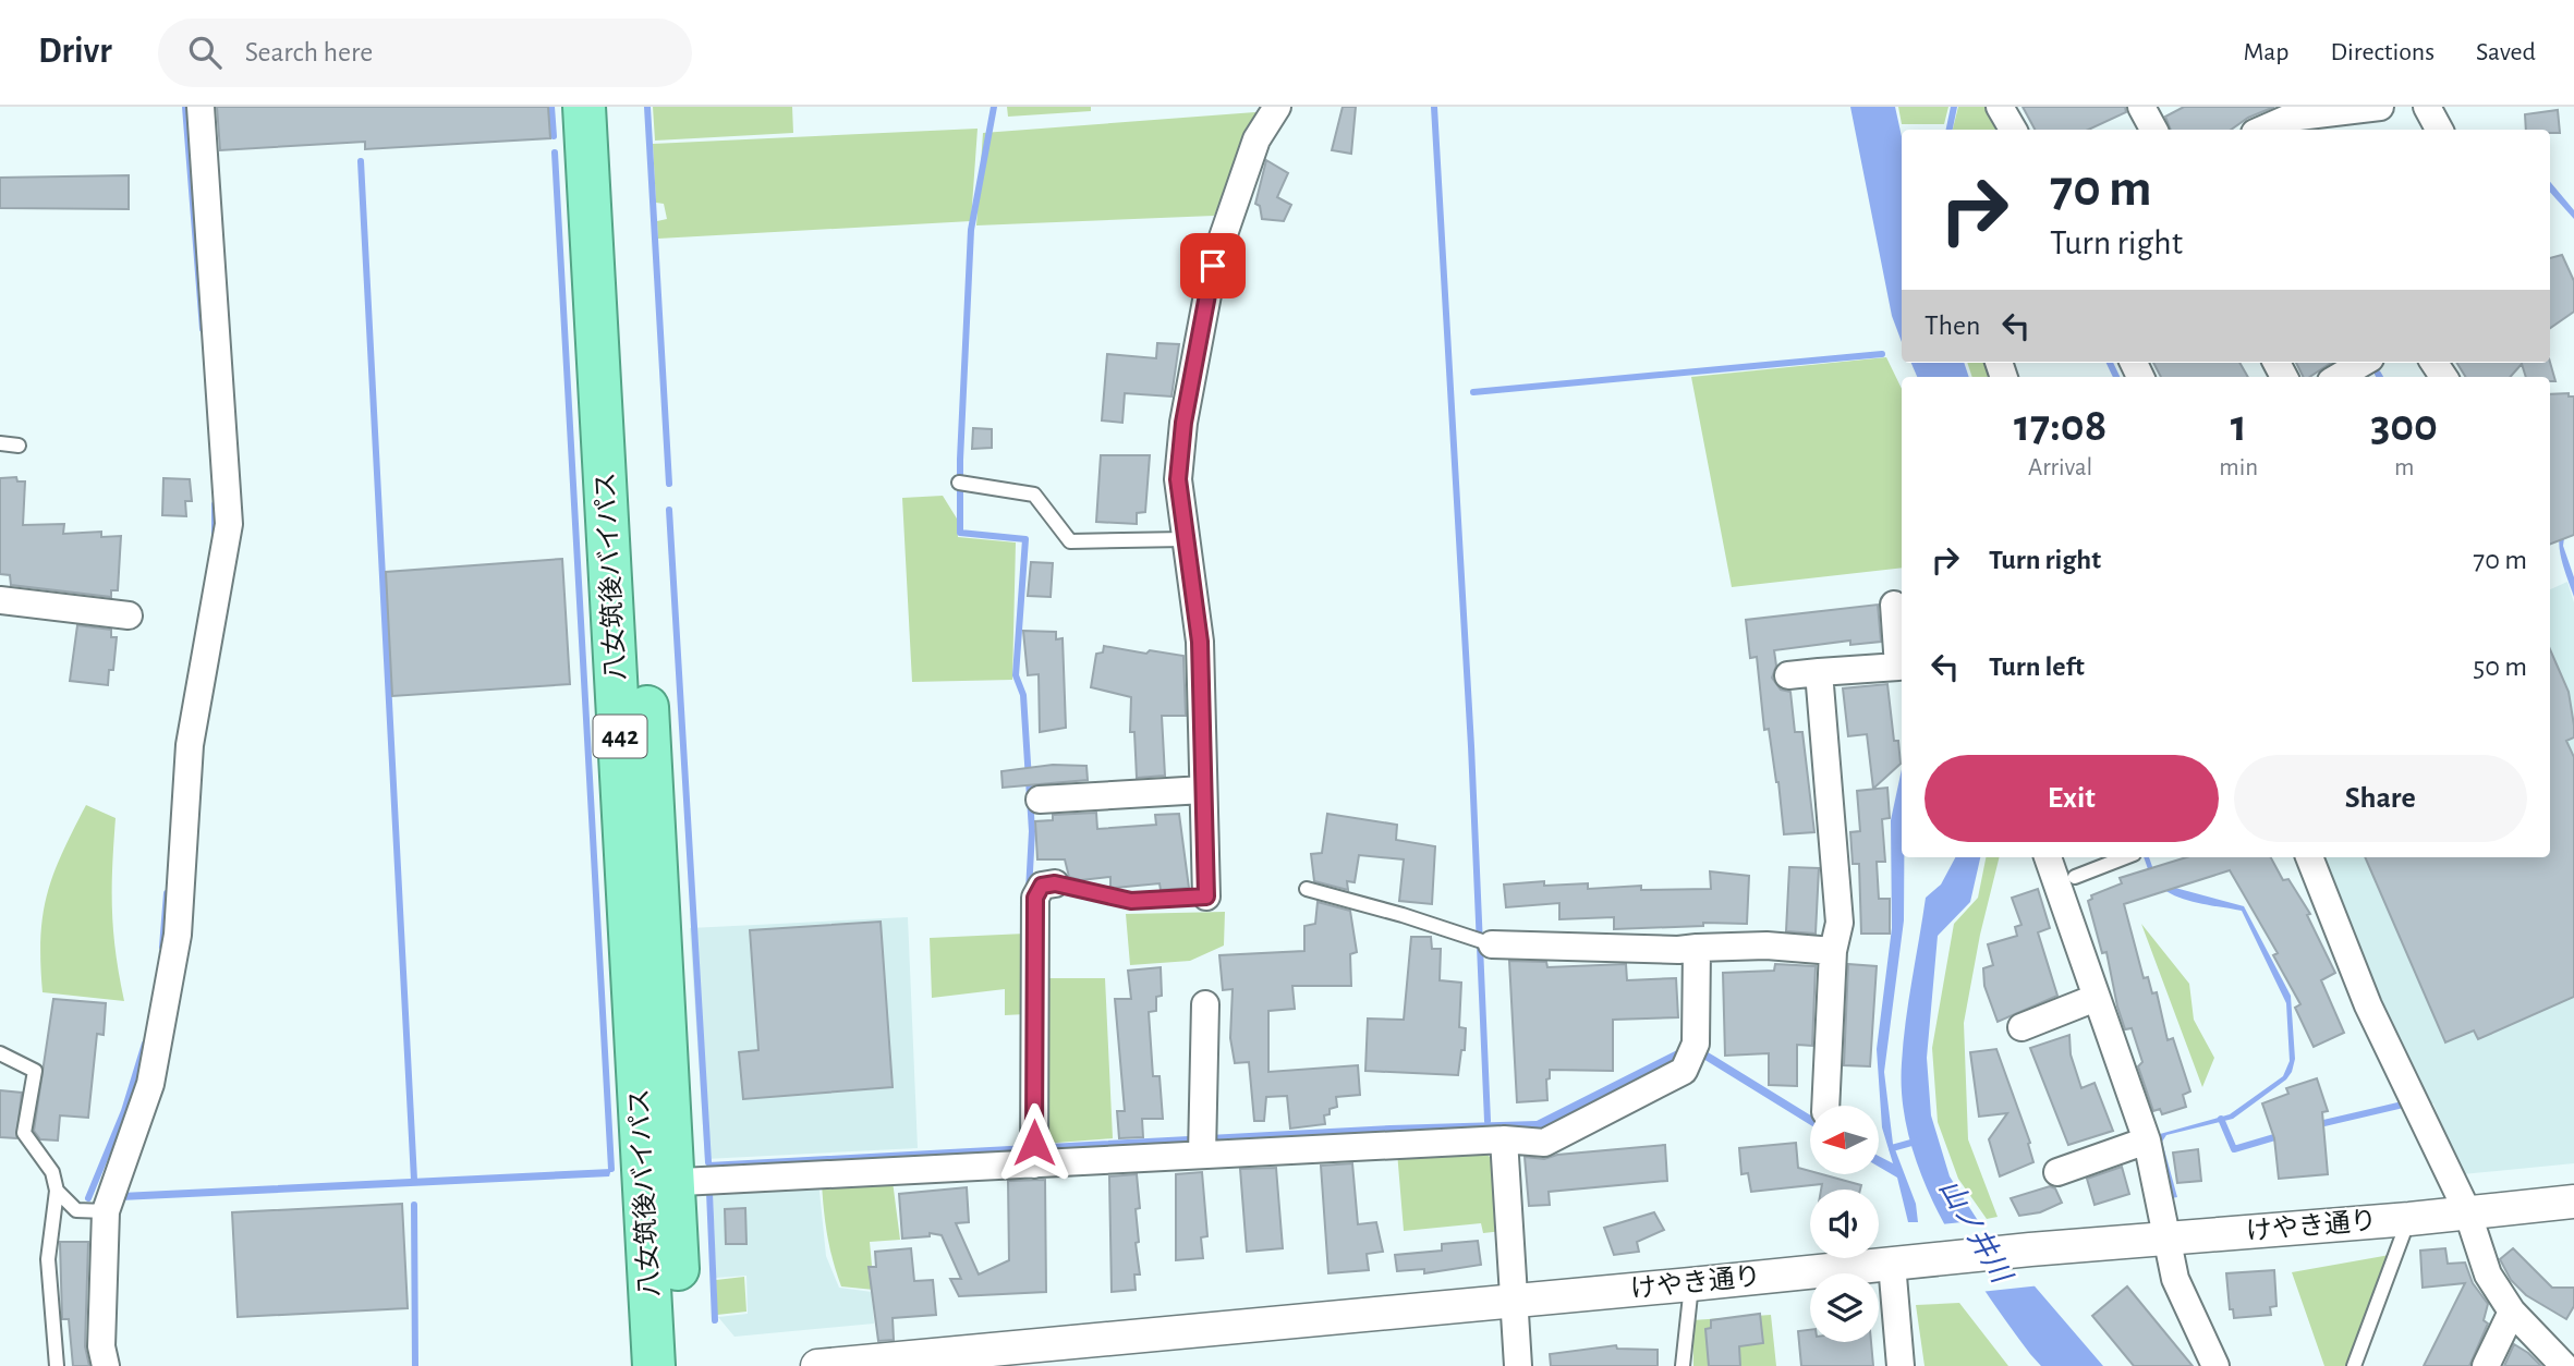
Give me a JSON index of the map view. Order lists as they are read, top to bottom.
{
  "streets": {
    "highway": ["八女筑後バイパス", "442"],
    "street": ["けやき通り"]
  },
  "water": ["山ノ井川"],
  "north": "left",
  "page": {
    "header": "Drivr",
    "search": "Search here",
    "nav": ["Map", "Directions", "Saved"],
    "turn": ["70 m", "Turn right"],
    "then": "Then",
    "eta": [
      "17:08",
      "Arrival",
      "1",
      "min",
      "300",
      "m"
    ],
    "list": [
      {
        "name": "Turn right",
        "value": "70 m"
      },
      {
        "name": "Turn left",
        "value": "50 m"
      }
    ],
    "buttons": ["Exit", "Share"]
  }
}
